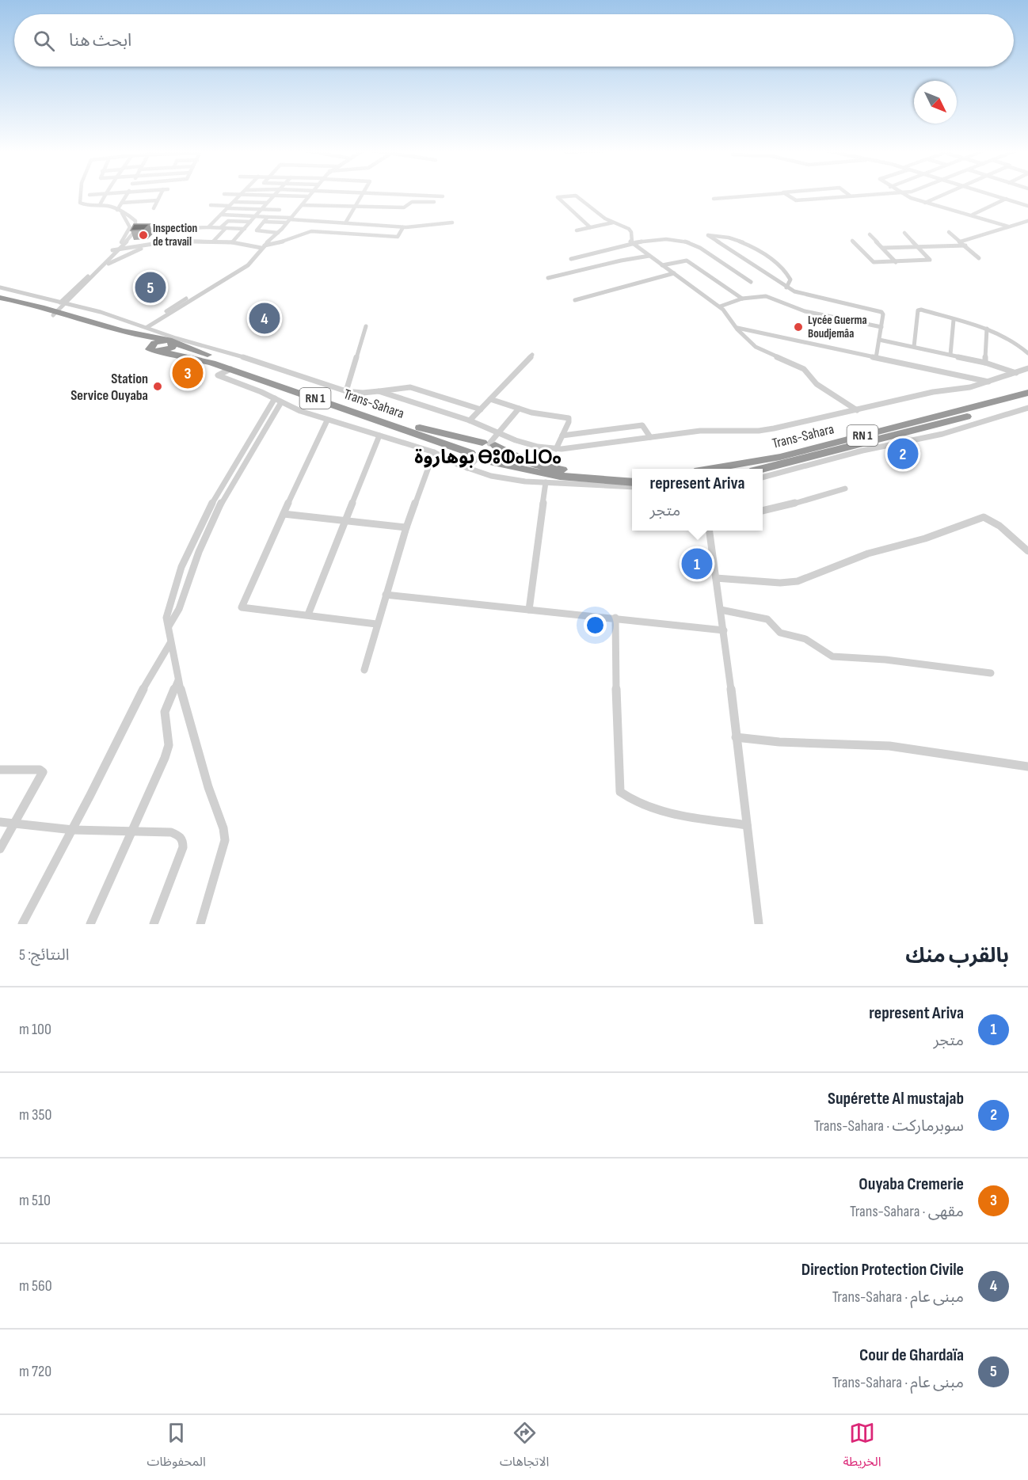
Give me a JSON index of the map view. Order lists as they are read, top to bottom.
{
  "streets": {
    "highway": ["RN 1", "Trans-Sahara"]
  },
  "districts": ["بوهاروة ⴱⵓⵀⴰⵡⵔⴰ"],
  "places": ["Inspection de travail", "Lycée Guerma Boudjemâa", "Station Service Ouyaba"],
  "north": "bottom right",
  "page": {
    "search": "ابحث هنا",
    "pins": [
      "5",
      "4",
      "3",
      "2",
      "1"
    ],
    "popup": ["represent Ariva", "متجر"],
    "heading": ["بالقرب منك", "النتائج: 5"],
    "list": [
      {
        "mark": "1",
        "name": "represent Ariva",
        "note": "متجر",
        "value": "100 m"
      },
      {
        "mark": "2",
        "name": "Supérette Al mustajab",
        "note": "سوبرماركت · Trans-Sahara",
        "value": "350 m"
      },
      {
        "mark": "3",
        "name": "Ouyaba Cremerie",
        "note": "مقهى · Trans-Sahara",
        "value": "510 m"
      },
      {
        "mark": "4",
        "name": "Direction Protection Civile",
        "note": "مبنى عام · Trans-Sahara",
        "value": "560 m"
      },
      {
        "mark": "5",
        "name": "Cour de Ghardaïa",
        "note": "مبنى عام · Trans-Sahara",
        "value": "720 m"
      }
    ],
    "nav": ["الخريطة", "الاتجاهات", "المحفوظات"]
  }
}
